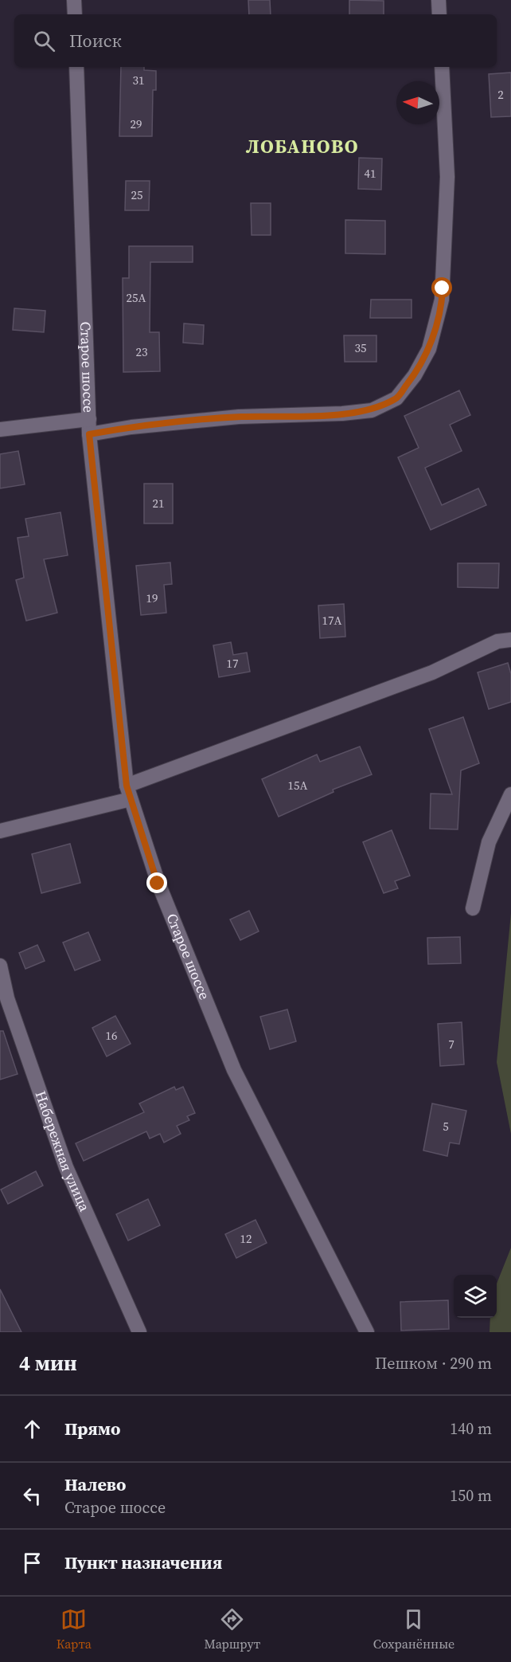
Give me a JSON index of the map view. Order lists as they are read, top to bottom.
{
  "streets": {
    "street": ["Старое шоссе", "Набережная улица"]
  },
  "districts": ["ЛОБАНОВО"],
  "house_numbers": [
    "31",
    "2",
    "29",
    "41",
    "25",
    "25А",
    "35",
    "23",
    "21",
    "19",
    "17А",
    "17",
    "15А",
    "16",
    "7",
    "5",
    "12"
  ],
  "north": "left",
  "page": {
    "search": "Поиск",
    "heading": ["4 мин", "Пешком · 290 m"],
    "list": [
      ["Прямо", "140 m"],
      ["Налево", "Старое шоссе", "150 m"],
      "Пункт назначения"
    ],
    "nav": ["Карта", "Маршрут", "Сохранённые"]
  }
}
